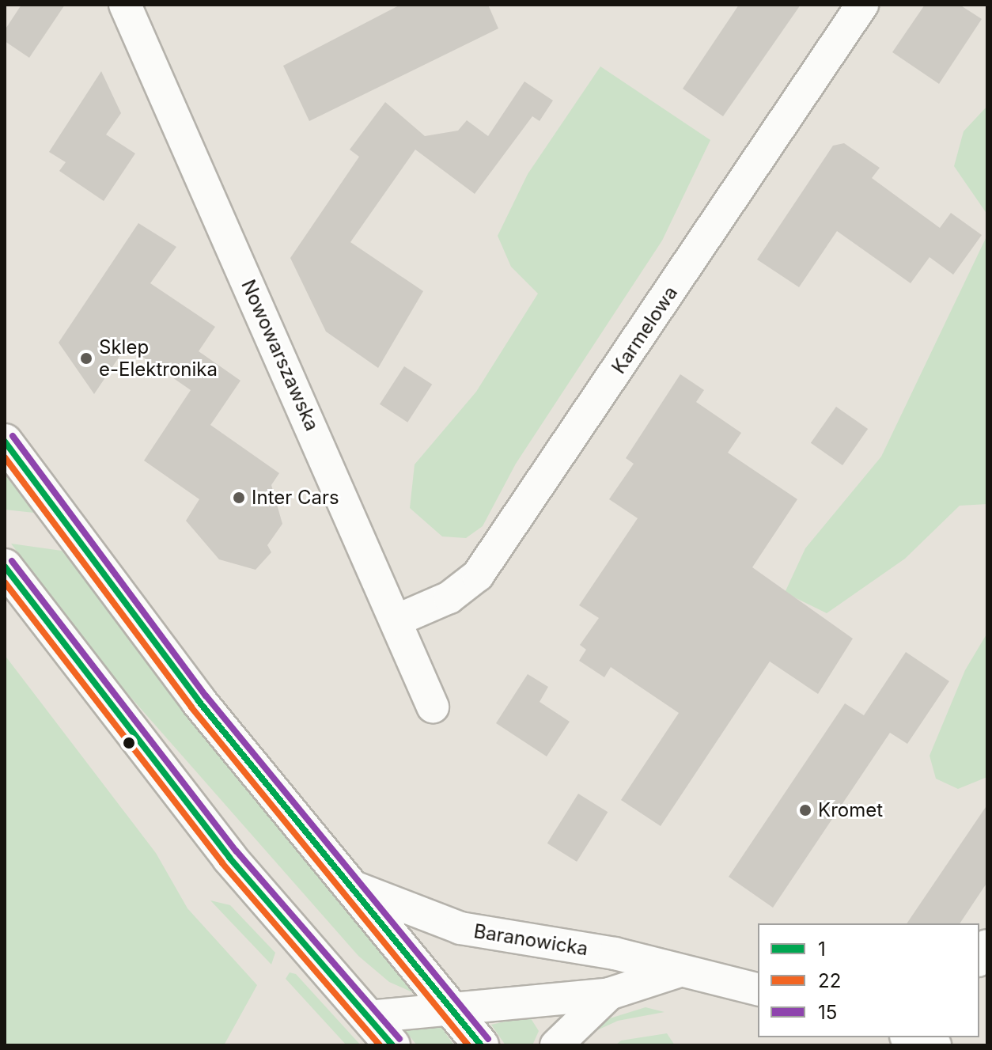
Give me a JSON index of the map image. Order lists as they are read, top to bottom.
{
  "streets": {
    "street": ["Karmelowa", "Nowowarszawska", "Baranowicka"]
  },
  "crossings": [
    ["Karmelowa", "Nowowarszawska"]
  ],
  "places": ["Sklep e-Elektronika", "Inter Cars", "Kromet"],
  "lines": ["transit line 15", "transit line 1", "transit line 22"],
  "legend": ["1", "22", "15"]
}
